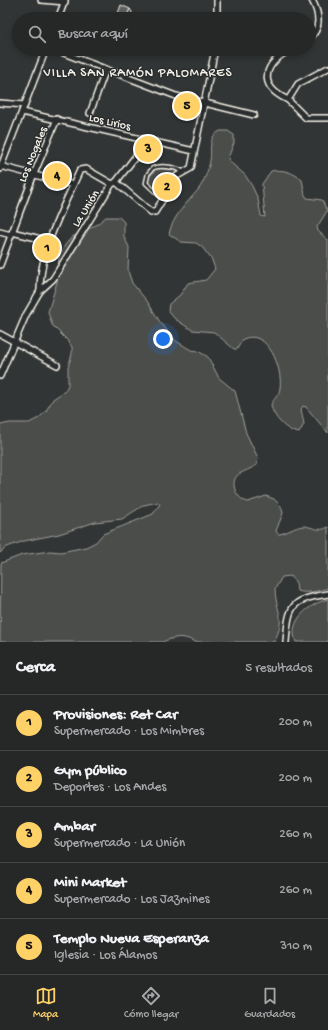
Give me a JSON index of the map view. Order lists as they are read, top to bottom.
{
  "streets": {
    "street": ["Los Lirios", "Los Nogales", "La Unión"]
  },
  "crossings": [
    ["Los Lirios", "Los Nogales"],
    ["Los Lirios", "La Unión"]
  ],
  "districts": ["VILLA SAN RAMÓN PALOMARES"],
  "page": {
    "search": "Buscar aquí",
    "pins": [
      "5",
      "3",
      "4",
      "2",
      "1"
    ],
    "heading": ["Cerca", "5 resultados"],
    "list": [
      {
        "mark": "1",
        "name": "Provisiones: Ret Car",
        "note": "Supermercado · Los Mimbres",
        "value": "200 m"
      },
      {
        "mark": "2",
        "name": "Gym público",
        "note": "Deportes · Los Andes",
        "value": "200 m"
      },
      {
        "mark": "3",
        "name": "Ambar",
        "note": "Supermercado · La Unión",
        "value": "260 m"
      },
      {
        "mark": "4",
        "name": "Mini Market",
        "note": "Supermercado · Los Jazmines",
        "value": "260 m"
      },
      {
        "mark": "5",
        "name": "Templo Nueva Esperanza",
        "note": "Iglesia · Los Álamos",
        "value": "310 m"
      }
    ],
    "nav": ["Mapa", "Cómo llegar", "Guardados"]
  }
}
